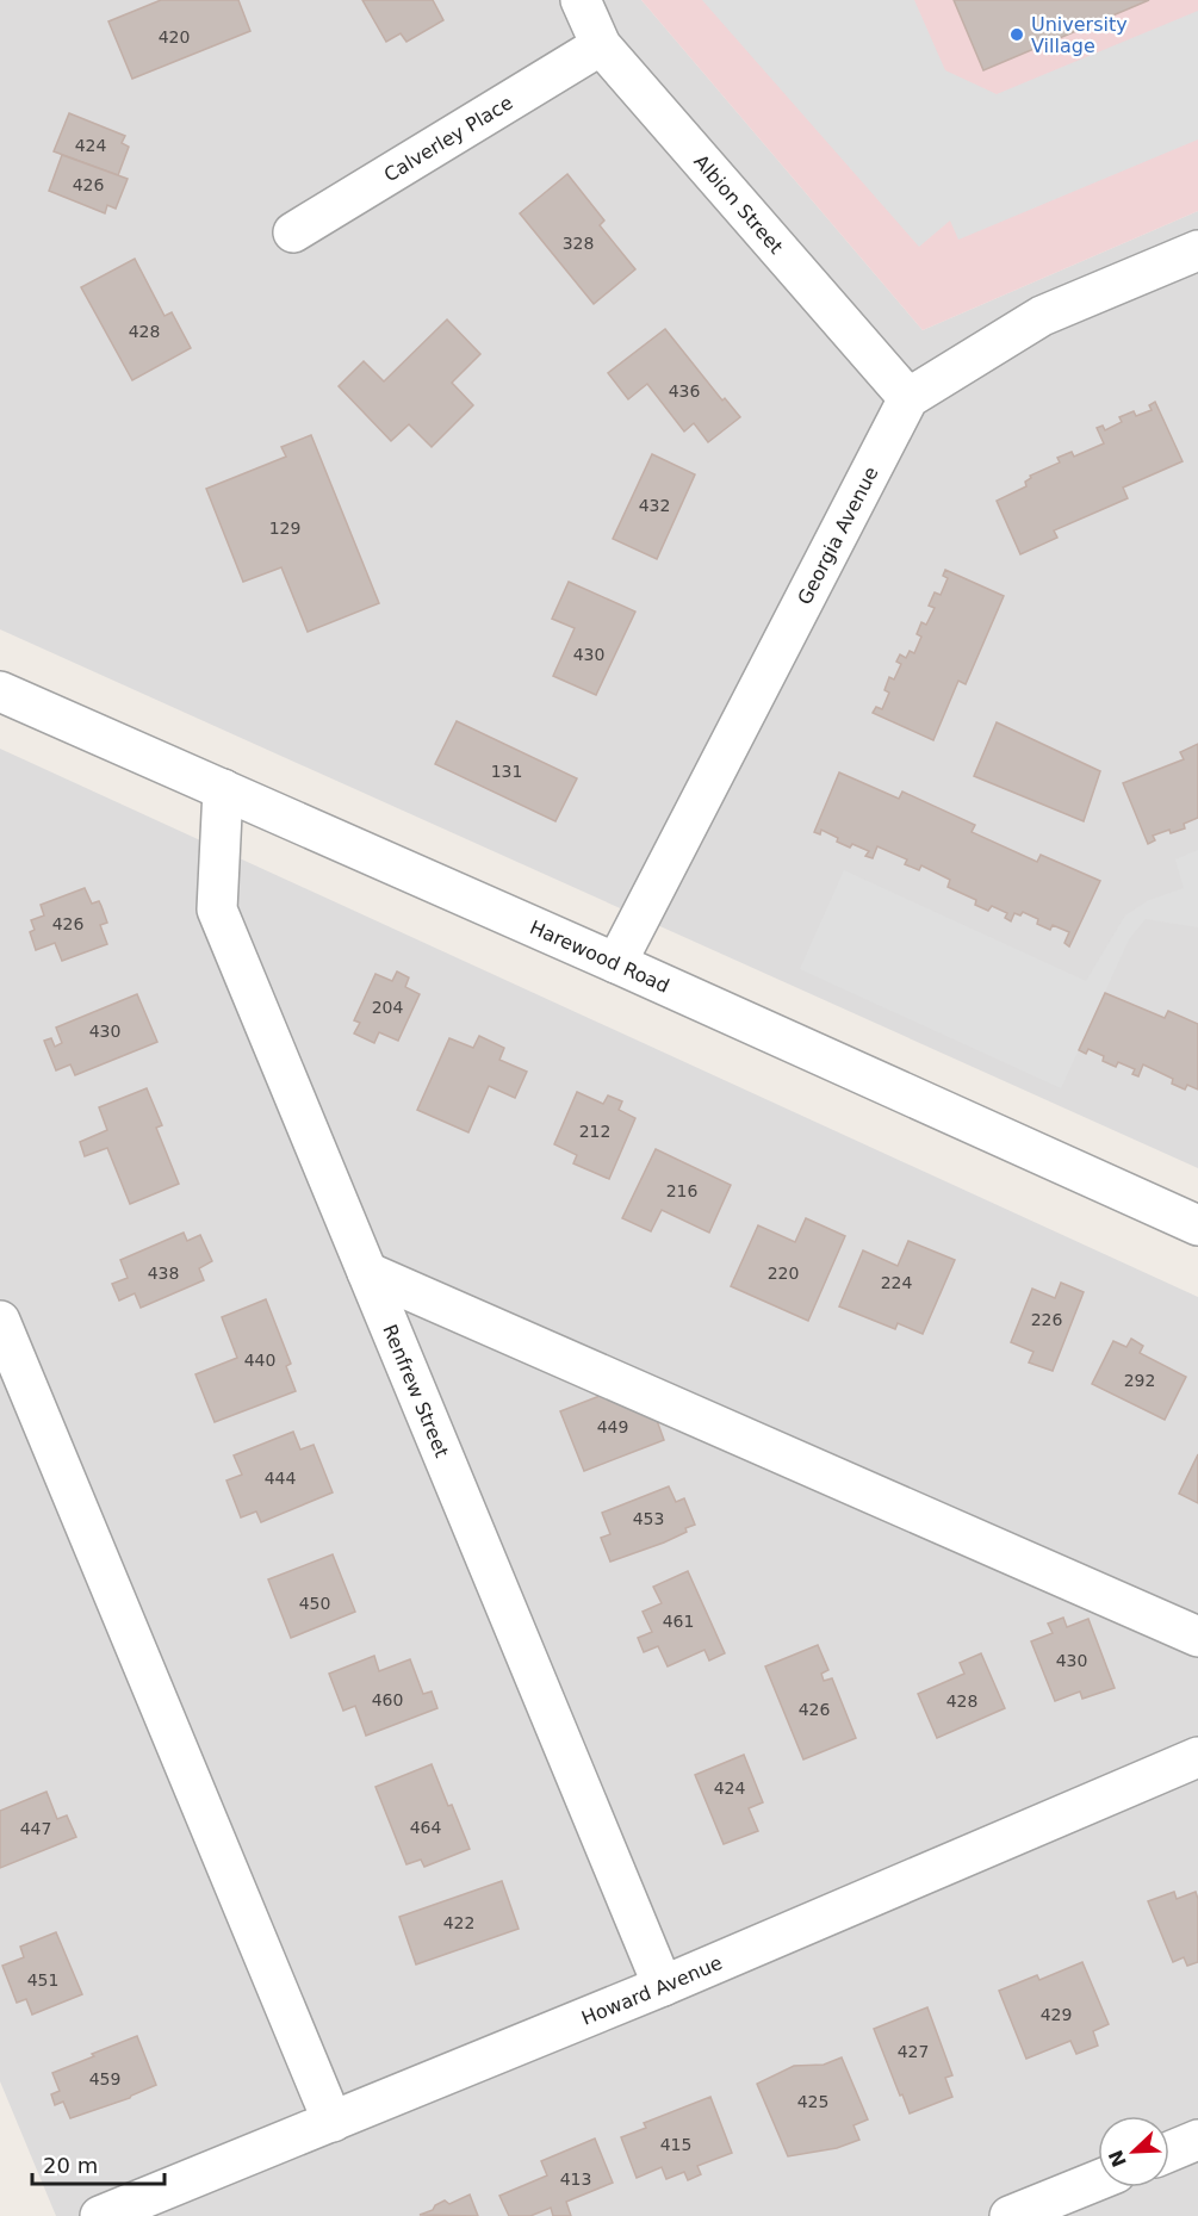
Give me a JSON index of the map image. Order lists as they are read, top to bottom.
{
  "streets": {
    "street": [
      "Calverley Place",
      "Albion Street",
      "Georgia Avenue",
      "Harewood Road",
      "Renfrew Street",
      "Howard Avenue"
    ]
  },
  "crossings": [
    ["Calverley Place", "Albion Street"],
    ["Albion Street", "Georgia Avenue"],
    ["Georgia Avenue", "Harewood Road"],
    ["Harewood Road", "Renfrew Street"],
    ["Renfrew Street", "Howard Avenue"]
  ],
  "places": ["University Village"],
  "house_numbers": [
    "420",
    "424",
    "426",
    "328",
    "428",
    "436",
    "432",
    "129",
    "430",
    "131",
    "426",
    "204",
    "430",
    "212",
    "216",
    "438",
    "220",
    "224",
    "226",
    "440",
    "292",
    "449",
    "444",
    "453",
    "450",
    "461",
    "430",
    "460",
    "428",
    "426",
    "424",
    "464",
    "447",
    "422",
    "451",
    "429",
    "427",
    "459",
    "425",
    "415",
    "413"
  ],
  "scale_bar": "20 m",
  "north": "bottom left"
}
